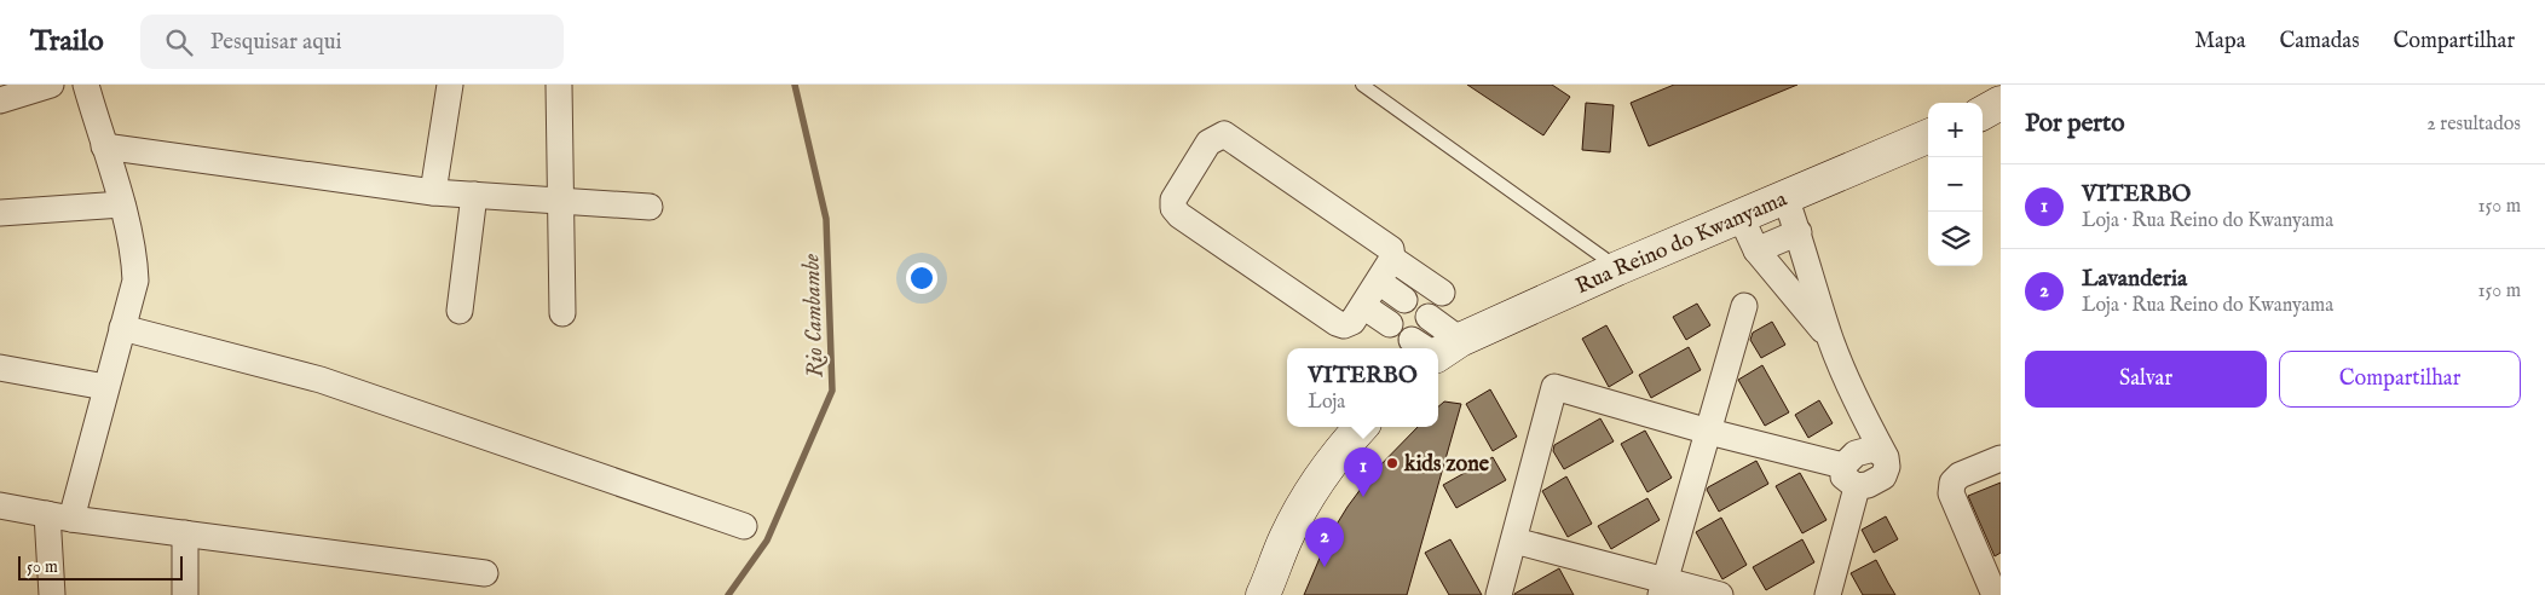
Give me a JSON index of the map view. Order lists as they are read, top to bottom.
{
  "streets": {
    "street": ["Rua Reino do Kwanyama"]
  },
  "water": ["Rio Cambambe"],
  "places": ["kids zone"],
  "scale_bar": "50 m",
  "page": {
    "header": "Trailo",
    "search": "Pesquisar aqui",
    "nav": ["Mapa", "Camadas", "Compartilhar"],
    "heading": ["Por perto", "2 resultados"],
    "map_buttons": ["+", "−"],
    "list": [
      {
        "mark": "1",
        "name": "VITERBO",
        "note": "Loja · Rua Reino do Kwanyama",
        "value": "150 m"
      },
      {
        "mark": "2",
        "name": "Lavanderia",
        "note": "Loja · Rua Reino do Kwanyama",
        "value": "150 m"
      }
    ],
    "buttons": ["Salvar", "Compartilhar"],
    "popup": ["VITERBO", "Loja"],
    "pins": ["1", "2"],
    "scale": "50 m"
  }
}
